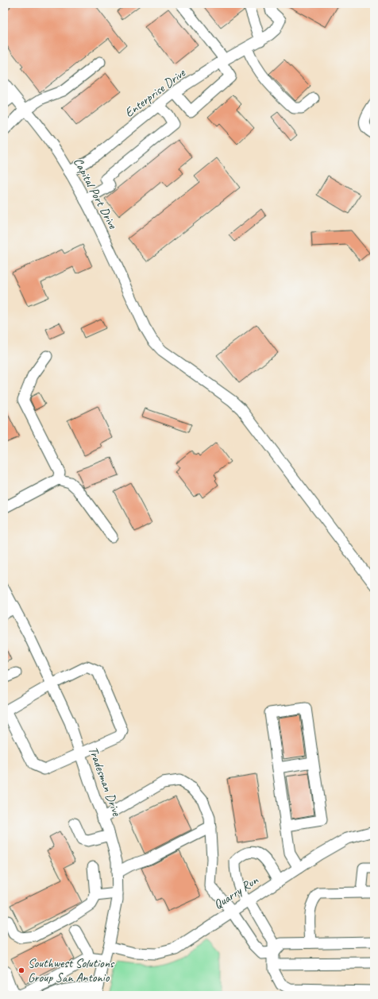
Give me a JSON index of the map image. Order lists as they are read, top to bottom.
{
  "streets": {
    "street": [
      "Enterprise Drive",
      "Capital Port Drive",
      "Tradesman Drive",
      "Quarry Run"
    ]
  },
  "crossings": [
    ["Enterprise Drive", "Capital Port Drive"],
    ["Tradesman Drive", "Quarry Run"]
  ],
  "places": ["Southwest Solutions Group San Antonio"]
}
